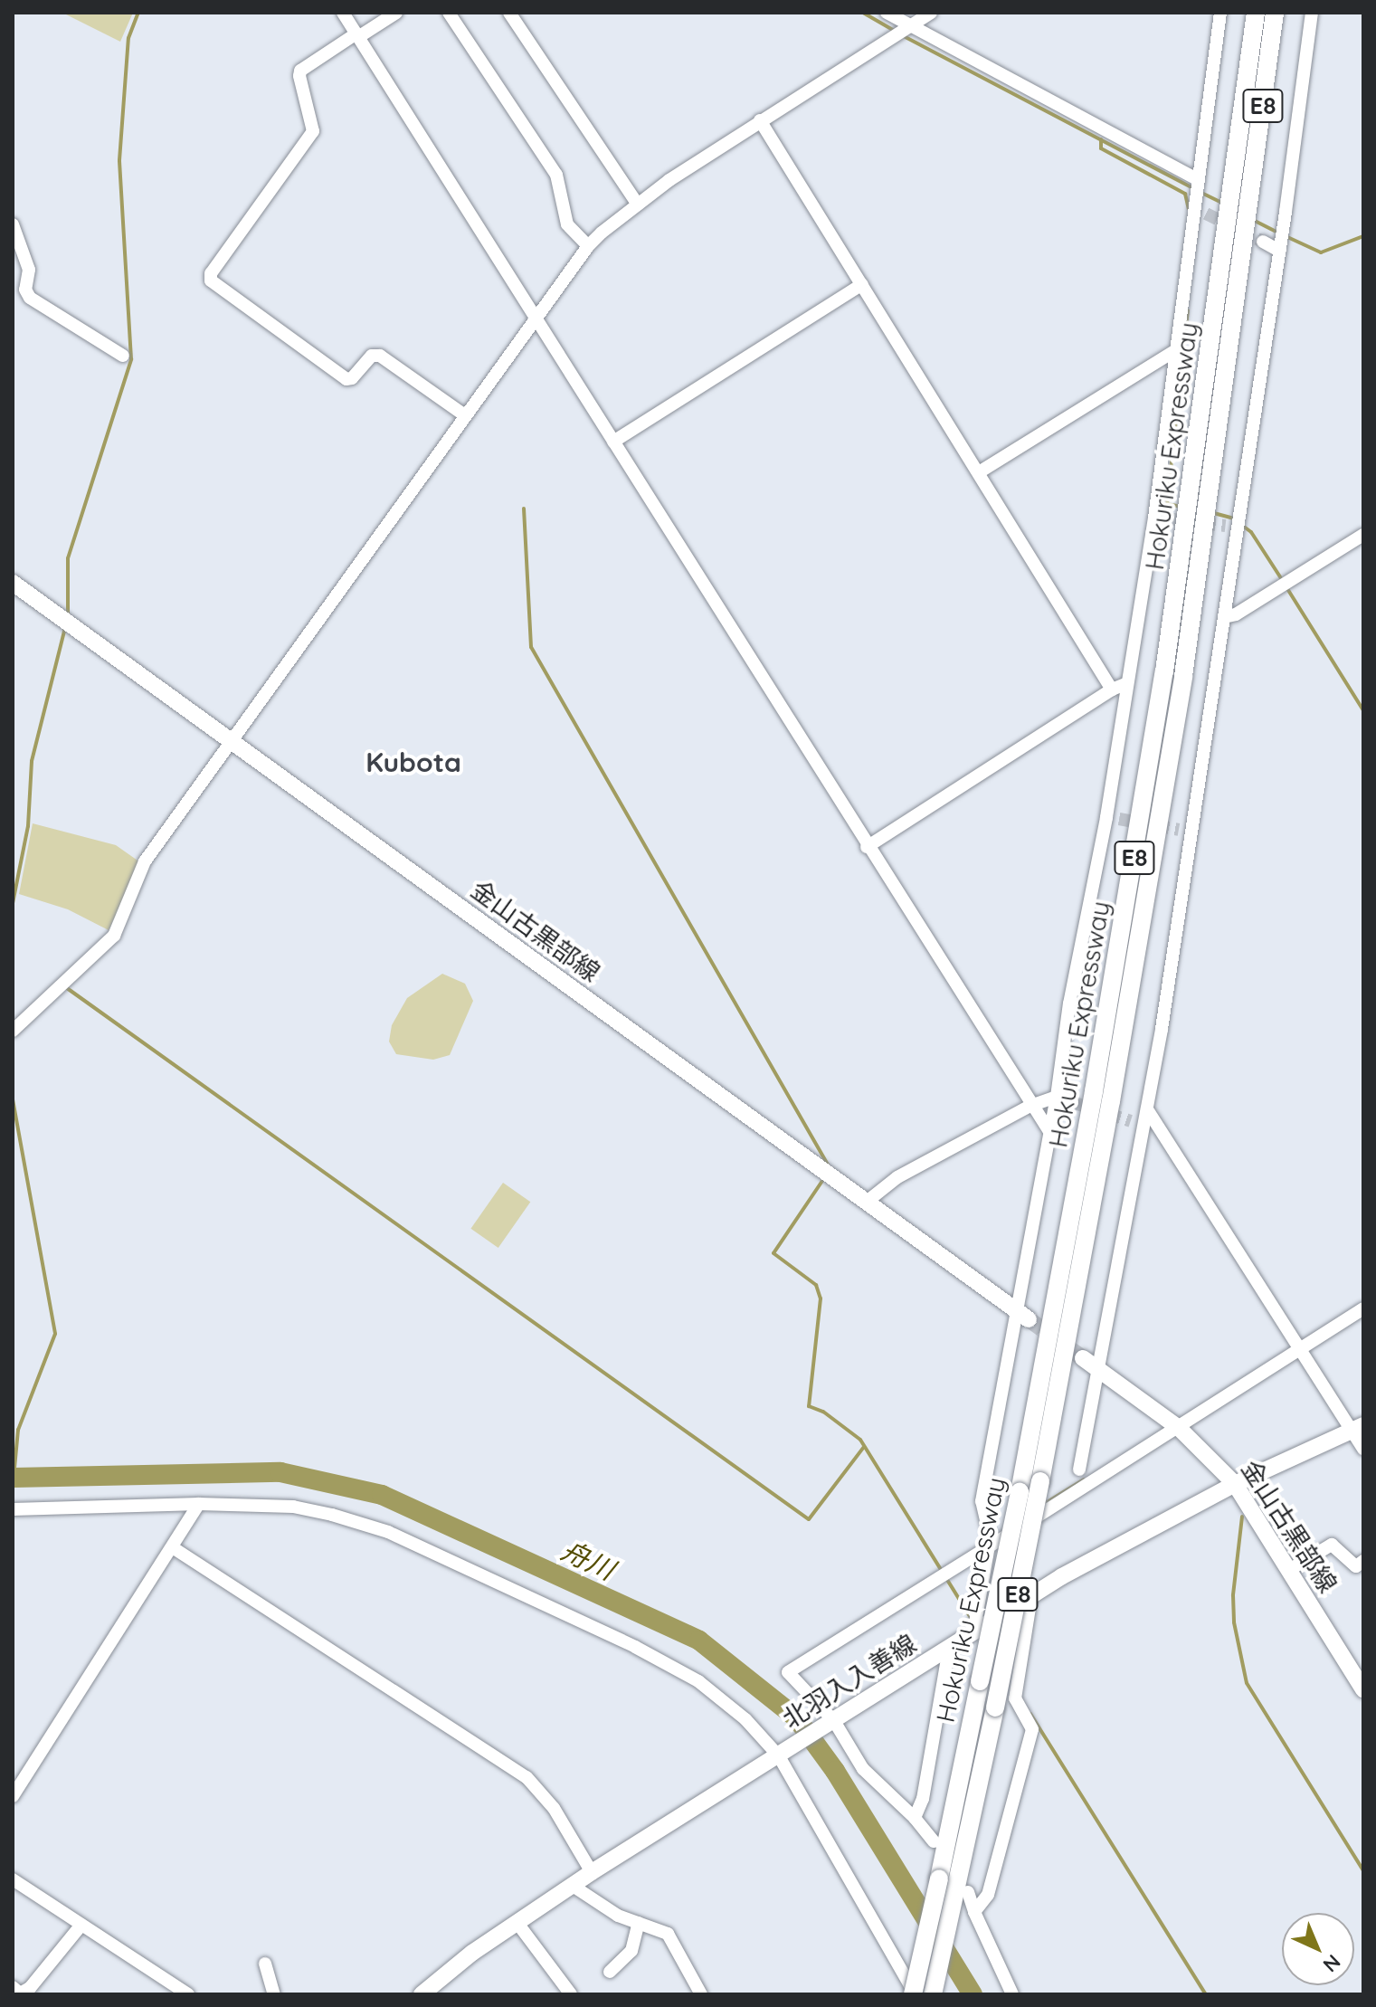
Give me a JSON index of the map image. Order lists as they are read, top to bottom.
{
  "streets": {
    "highway": ["E8", "Hokuriku Expressway"],
    "main road": ["金山古黒部線", "北羽入入善線"]
  },
  "crossings": [
    ["金山古黒部線", "北羽入入善線"]
  ],
  "districts": ["Kubota"],
  "water": ["舟川"],
  "north": "bottom right"
}
